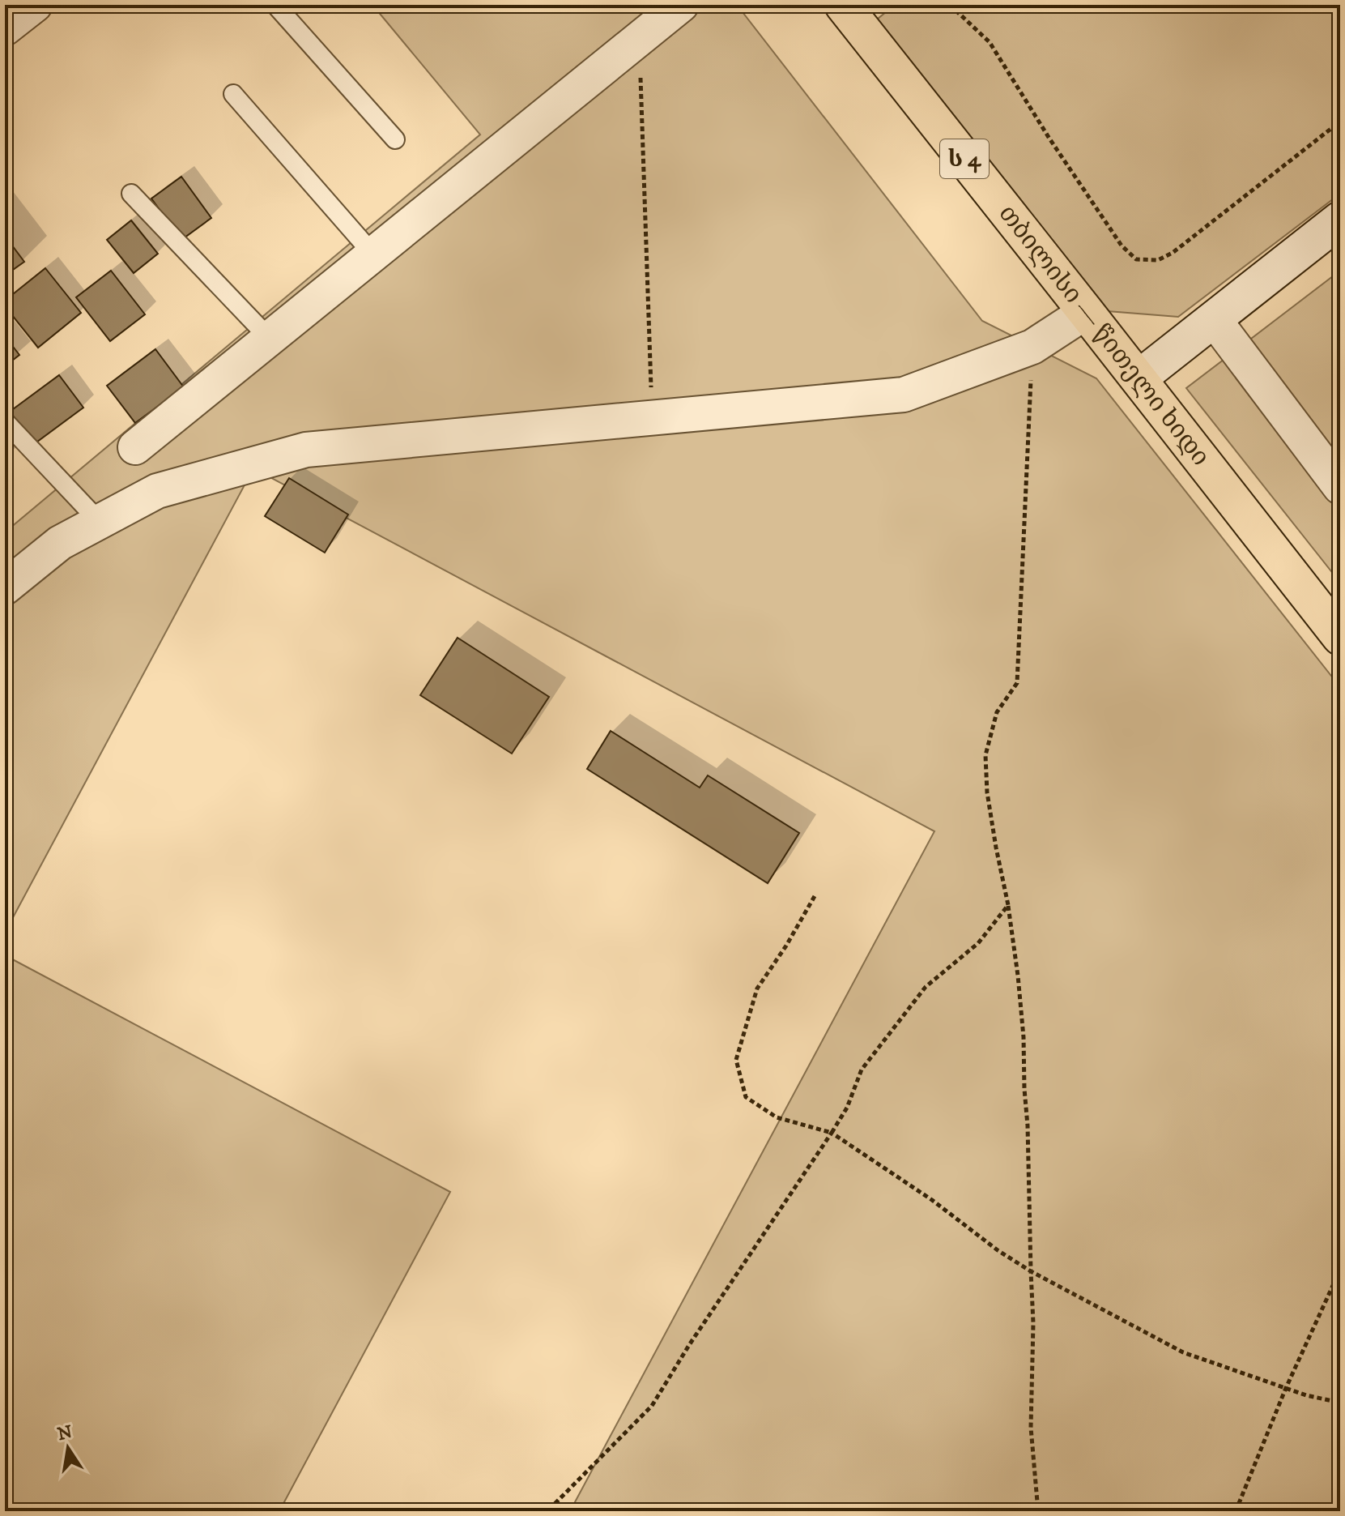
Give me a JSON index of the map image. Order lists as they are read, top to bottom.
{
  "streets": {
    "highway": ["ს 4", "თბილისი — წითელი ხიდი"]
  },
  "north": "top"
}
